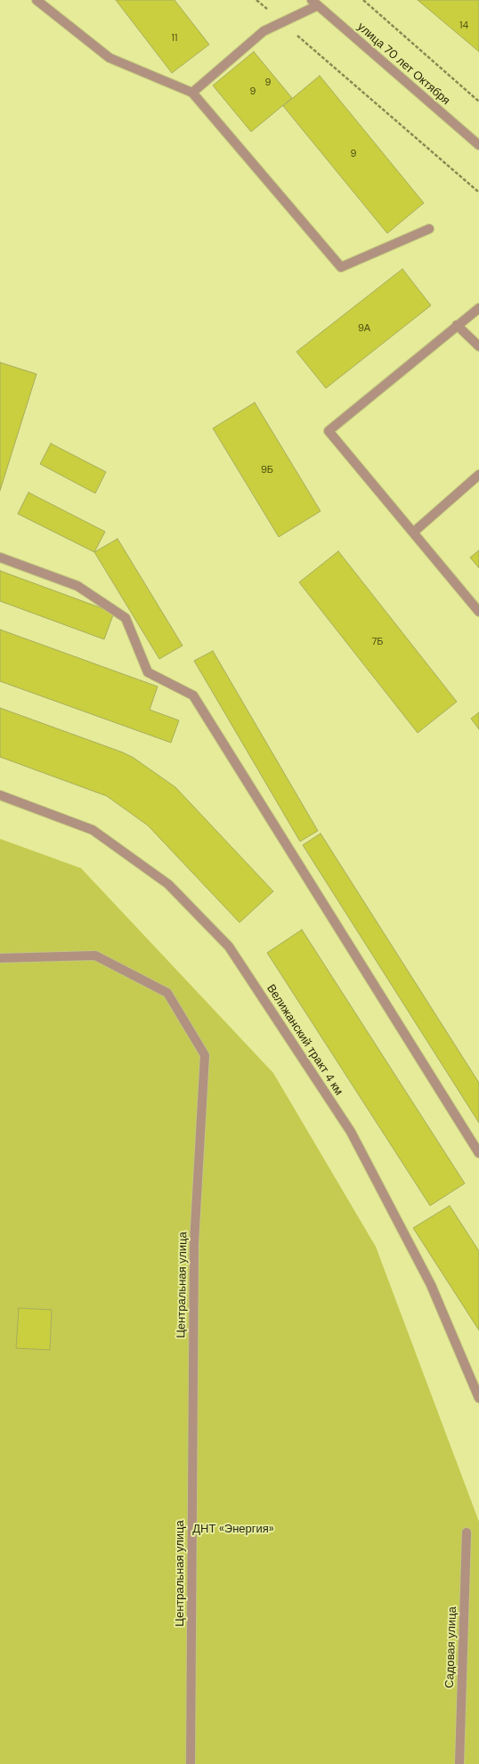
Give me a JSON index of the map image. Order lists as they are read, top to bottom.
{
  "streets": {
    "street": [
      "улица 70 лет Октября",
      "Велижанский тракт 4 км",
      "Центральная улица",
      "Садовая улица"
    ]
  },
  "parks": ["ДНТ «Энергия»"],
  "house_numbers": [
    "14",
    "11",
    "9",
    "9",
    "9",
    "9А",
    "9Б",
    "7Б"
  ]
}
